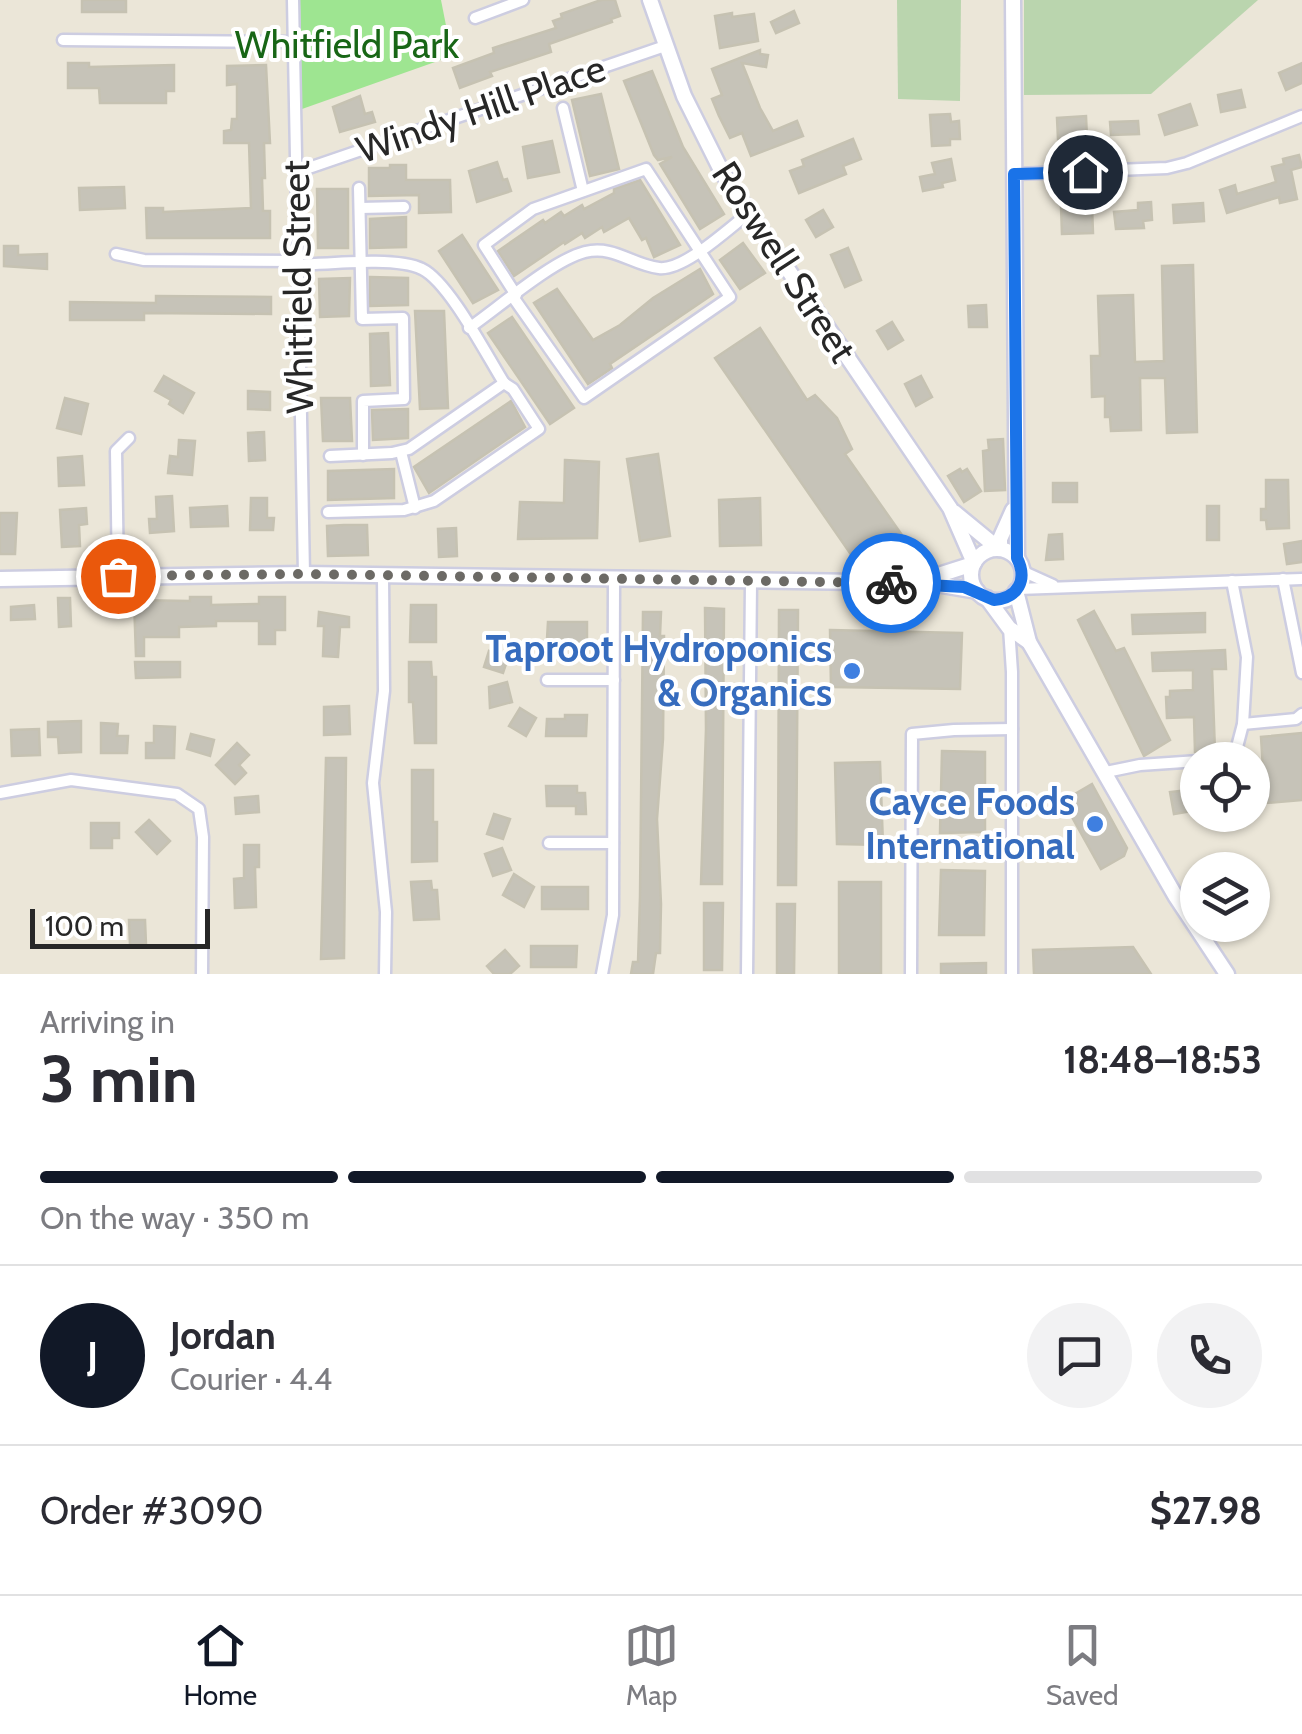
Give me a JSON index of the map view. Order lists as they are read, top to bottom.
{
  "streets": {
    "street": ["Windy Hill Place", "Roswell Street", "Whitfield Street"]
  },
  "crossings": [
    ["Windy Hill Place", "Roswell Street"],
    ["Windy Hill Place", "Whitfield Street"]
  ],
  "parks": ["Whitfield Park"],
  "places": ["Taproot Hydroponics & Organics", "Cayce Foods International"],
  "scale_bar": "100 m",
  "page": {
    "scale": "100 m",
    "heading": ["3 min", "Arriving in", "18:48–18:53"],
    "panel": [
      "Jordan",
      "Courier · 4.4",
      "Order #3090",
      "$27.98"
    ],
    "bar": "On the way · 350 m",
    "round": "J",
    "tabs": ["Home", "Map", "Saved"]
  }
}
